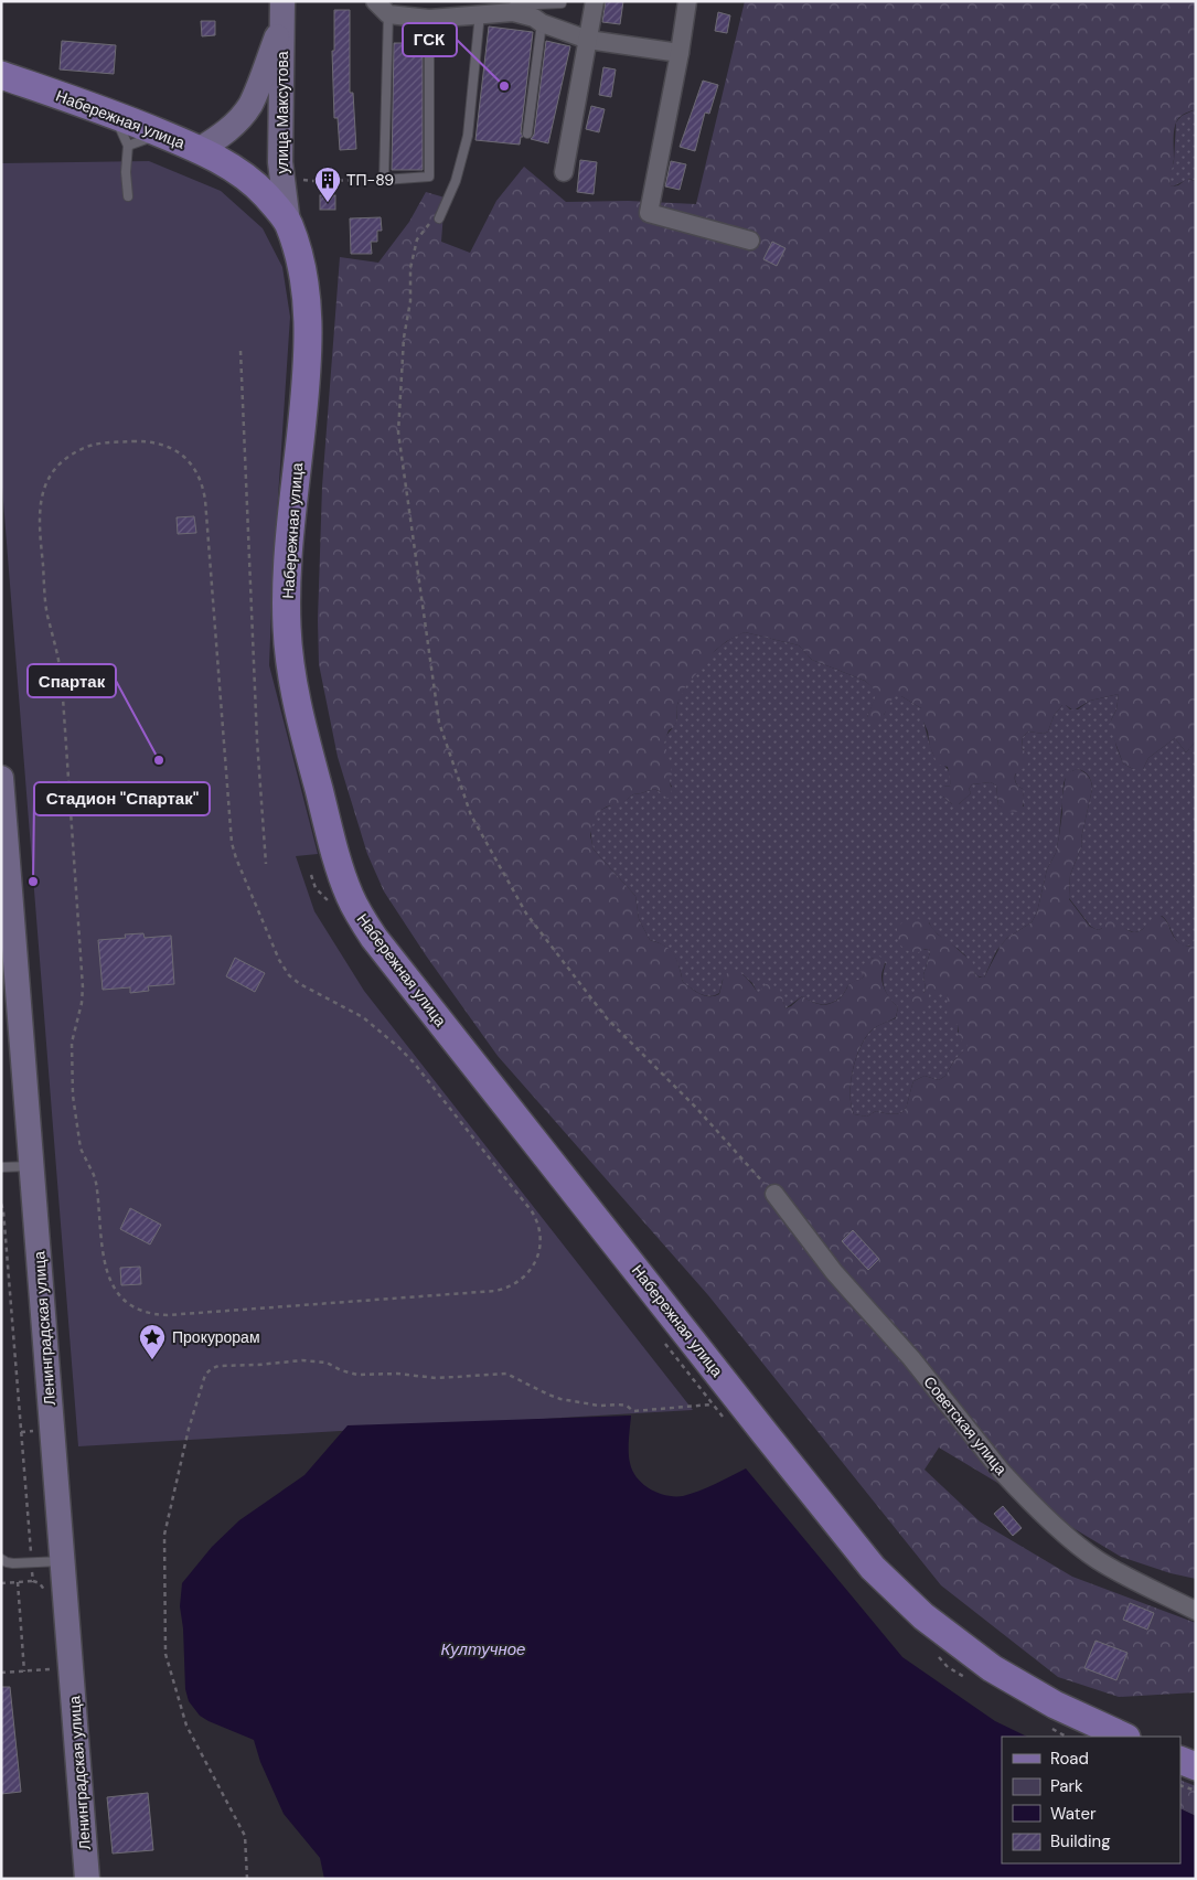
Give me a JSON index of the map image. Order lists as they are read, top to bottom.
{
  "streets": {
    "main road": ["улица Максутова", "Набережная улица", "Ленинградская улица"],
    "street": ["Советская улица"]
  },
  "crossings": [
    ["улица Максутова", "Набережная улица"]
  ],
  "water": ["Култучное"],
  "places": {
    "other": ["ГСК", "Спартак", "Стадион \"Спартак\""],
    "building": ["ТП-89"],
    "place": ["Прокурорам"]
  },
  "legend": [
    "Road",
    "Park",
    "Water",
    "Building"
  ]
}
